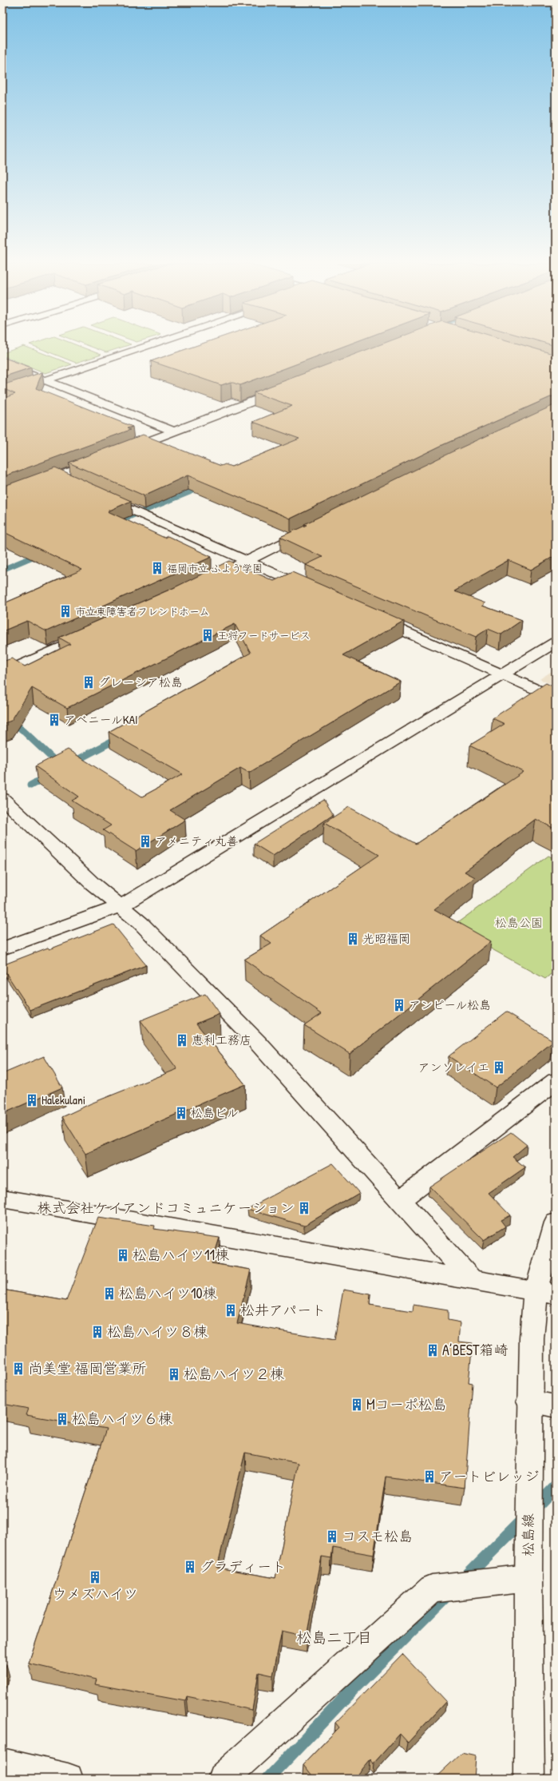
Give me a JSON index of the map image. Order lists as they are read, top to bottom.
{
  "streets": {
    "street": ["松島線"]
  },
  "districts": ["松島二丁目"],
  "parks": ["松島公園"],
  "places": {
    "building": [
      "福岡市立 ふよう学園",
      "市立東障害者フレンドホーム",
      "王将フードサービス",
      "グレーシア松島",
      "アベニールKAI",
      "アメニティ丸善",
      "光昭福岡",
      "アンピール松島",
      "恵利工務店",
      "アンソレイエ",
      "Halekulani",
      "松島ビル",
      "株式会社ケイアンドコミュニケーション",
      "松島ハイツ11棟",
      "松島ハイツ10棟",
      "松井アパート",
      "松島ハイツ８棟",
      "A’BEST箱崎",
      "尚美堂 福岡営業所",
      "松島ハイツ２棟",
      "Mコーポ松島",
      "松島ハイツ６棟",
      "アートビレッジ",
      "コスモ松島",
      "グラディート",
      "ウメズハイツ"
    ]
  }
}
